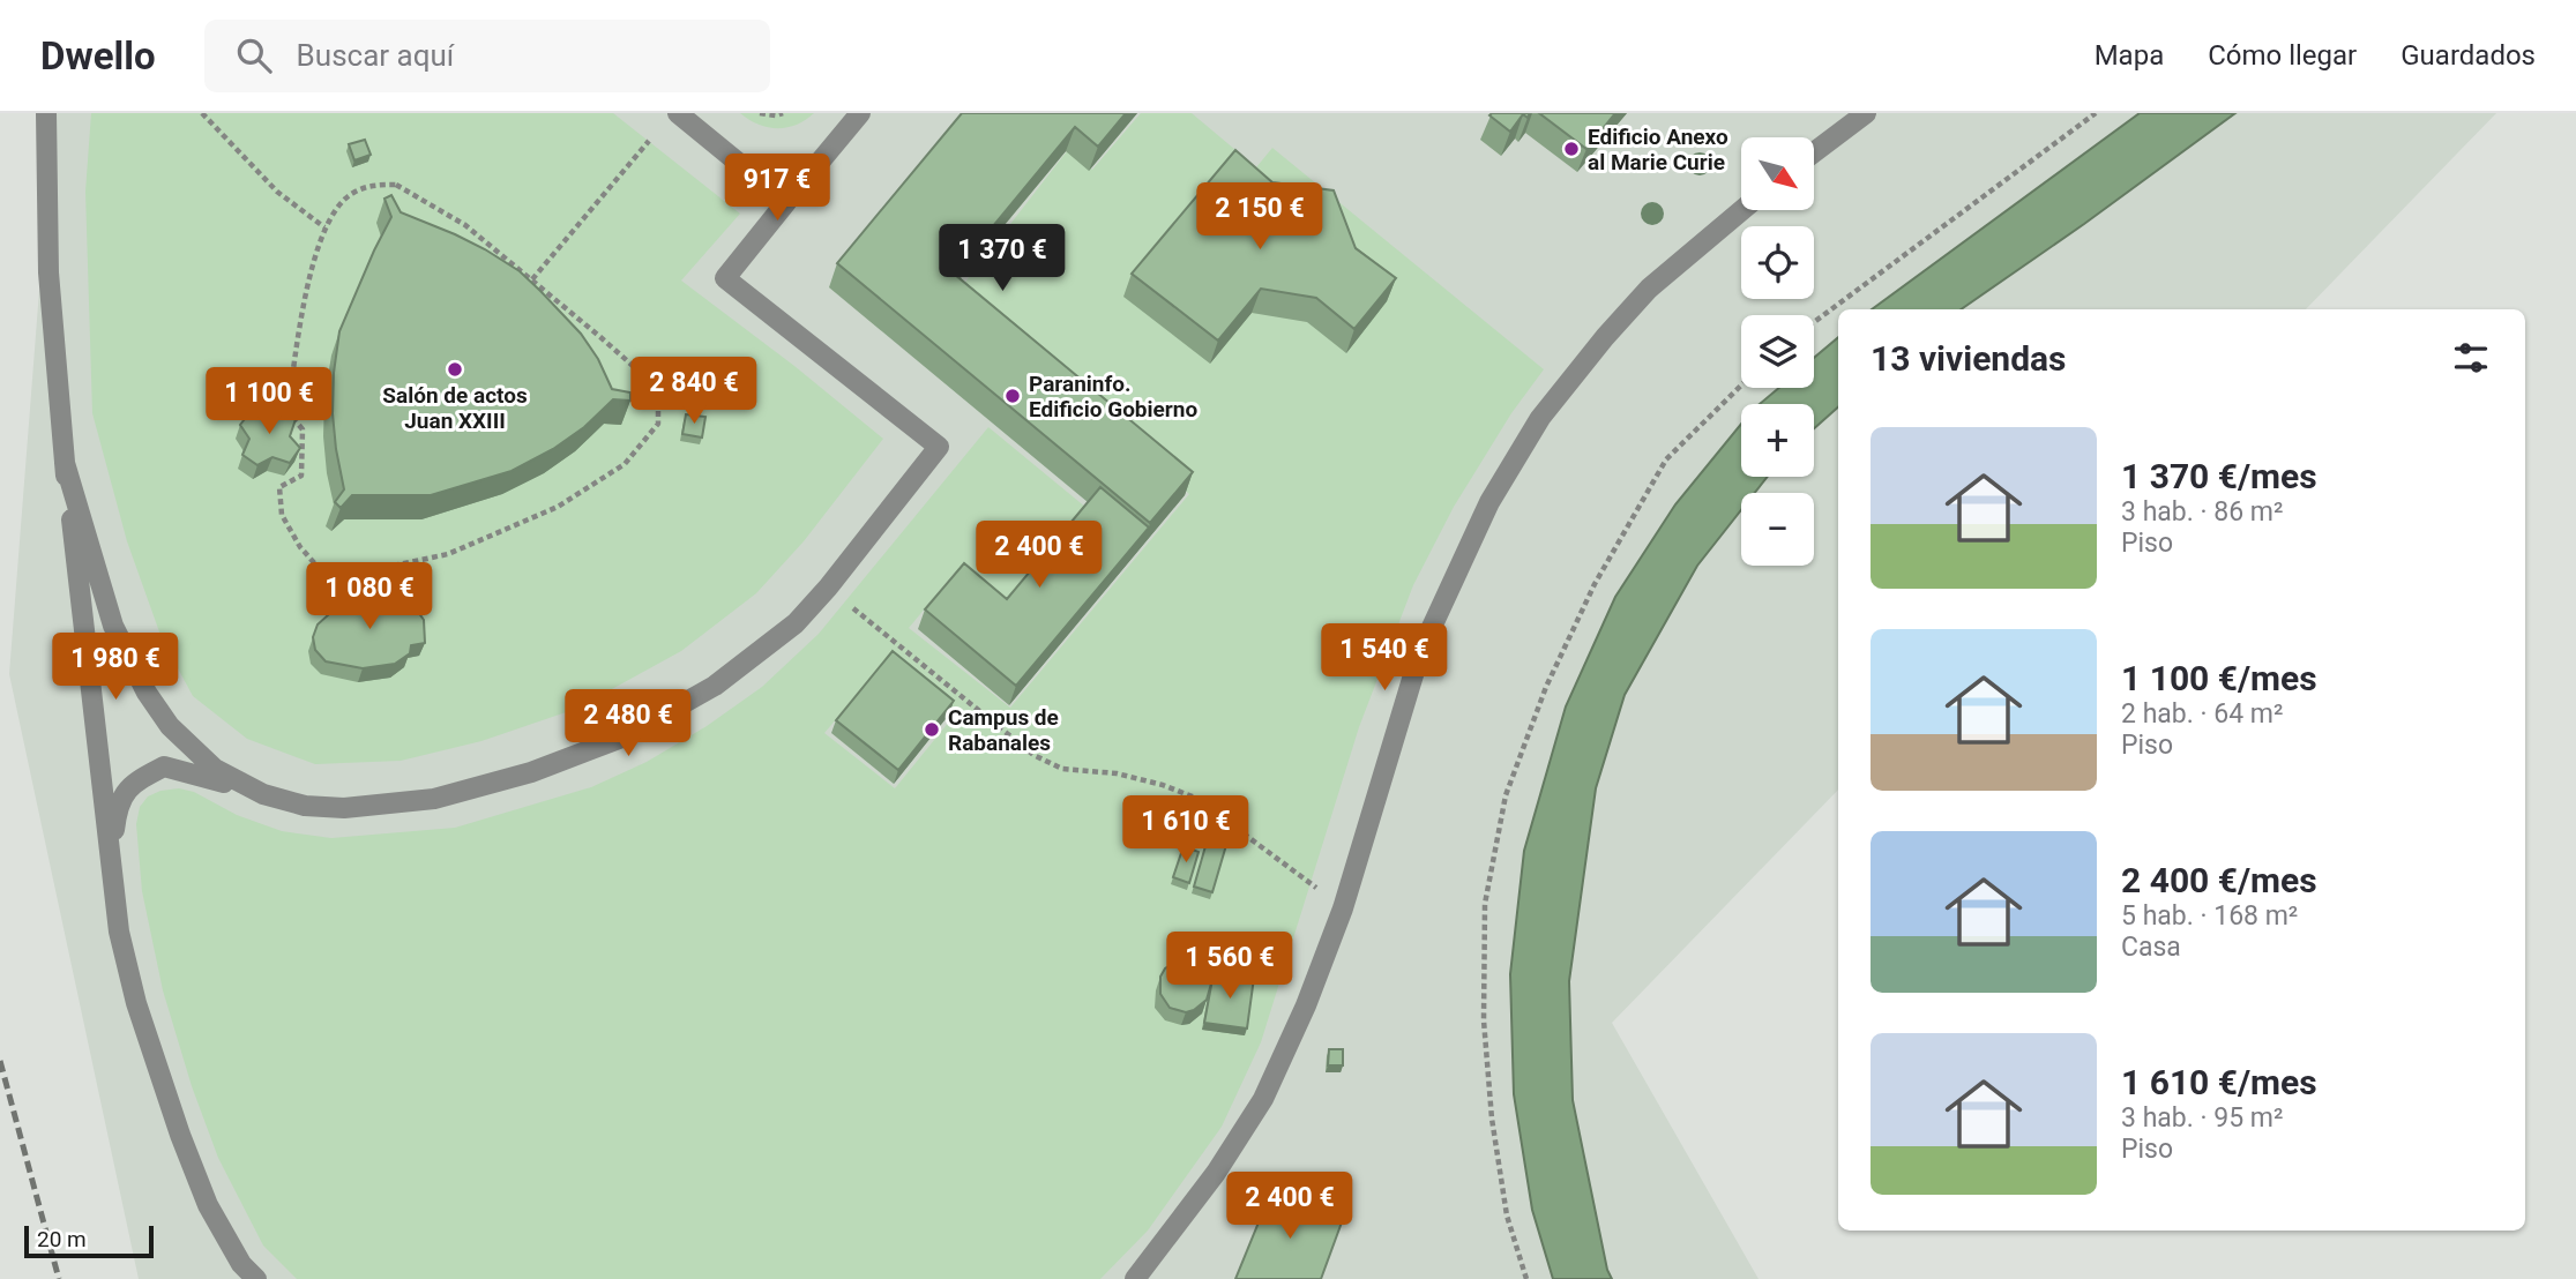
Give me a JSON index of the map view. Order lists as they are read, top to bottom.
{
  "places": [
    "Edificio Anexo al Marie Curie",
    "Salón de actos Juan XXIII",
    "Paraninfo. Edificio Gobierno",
    "Campus de Rabanales"
  ],
  "scale_bar": "20 m",
  "north": "bottom right",
  "page": {
    "header": "Dwello",
    "search": "Buscar aquí",
    "nav": ["Mapa", "Cómo llegar", "Guardados"],
    "map_buttons": ["+", "−"],
    "price": [
      "917 €",
      "2 150 €",
      "1 370 €",
      "2 840 €",
      "1 100 €",
      "2 400 €",
      "1 080 €",
      "1 540 €",
      "1 980 €",
      "2 480 €",
      "1 610 €",
      "1 560 €",
      "2 400 €"
    ],
    "heading": "13 viviendas",
    "list": [
      {
        "name": "1 370 €/mes",
        "note": "3 hab. · 86 m² · Piso"
      },
      {
        "name": "1 100 €/mes",
        "note": "2 hab. · 64 m² · Piso"
      },
      {
        "name": "2 400 €/mes",
        "note": "5 hab. · 168 m² · Casa"
      },
      {
        "name": "1 610 €/mes",
        "note": "3 hab. · 95 m² · Piso"
      }
    ],
    "scale": "20 m"
  }
}
